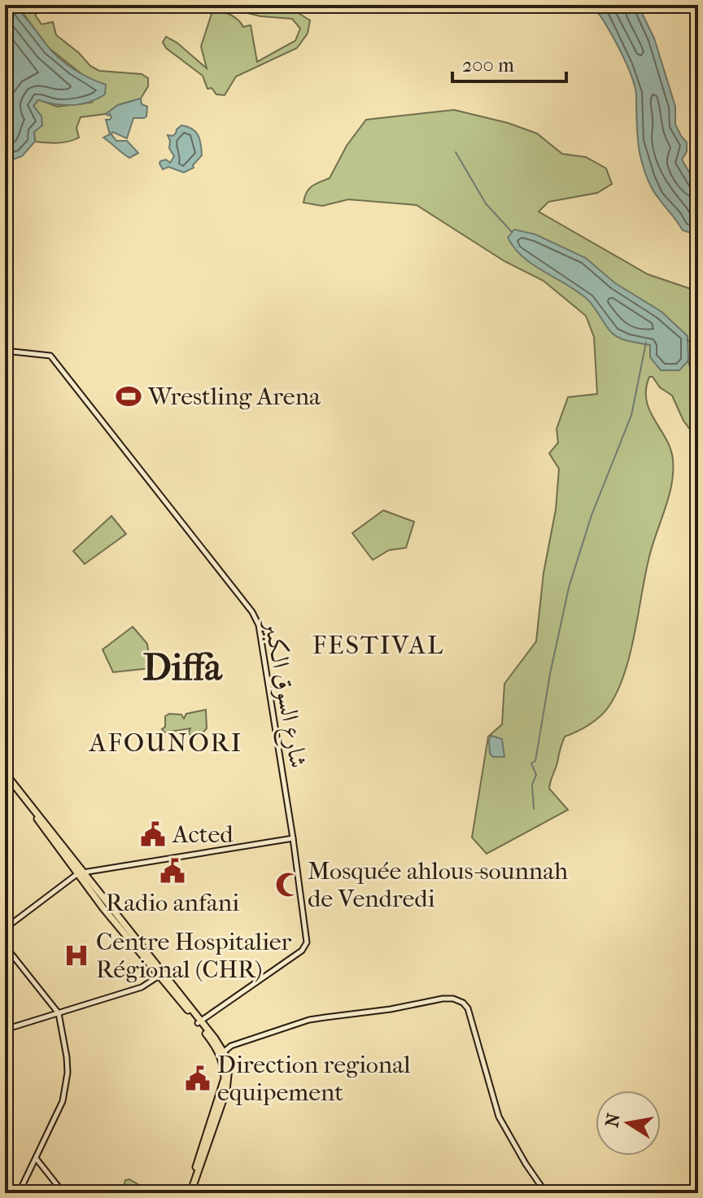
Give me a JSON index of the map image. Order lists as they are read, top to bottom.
{
  "streets": {
    "street": ["شارع السوق الكبير"]
  },
  "districts": ["FESTIVAL", "Diffa", "AFOUNORI"],
  "places": {
    "sports": ["Wrestling Arena"],
    "public building": ["Acted", "Radio anfani", "Direction regional equipement"],
    "mosque": ["Mosquée ahlous-sounnah de Vendredi"],
    "hospital": ["Centre Hospitalier Régional (CHR)"]
  },
  "scale_bar": "200 m",
  "north": "left"
}
